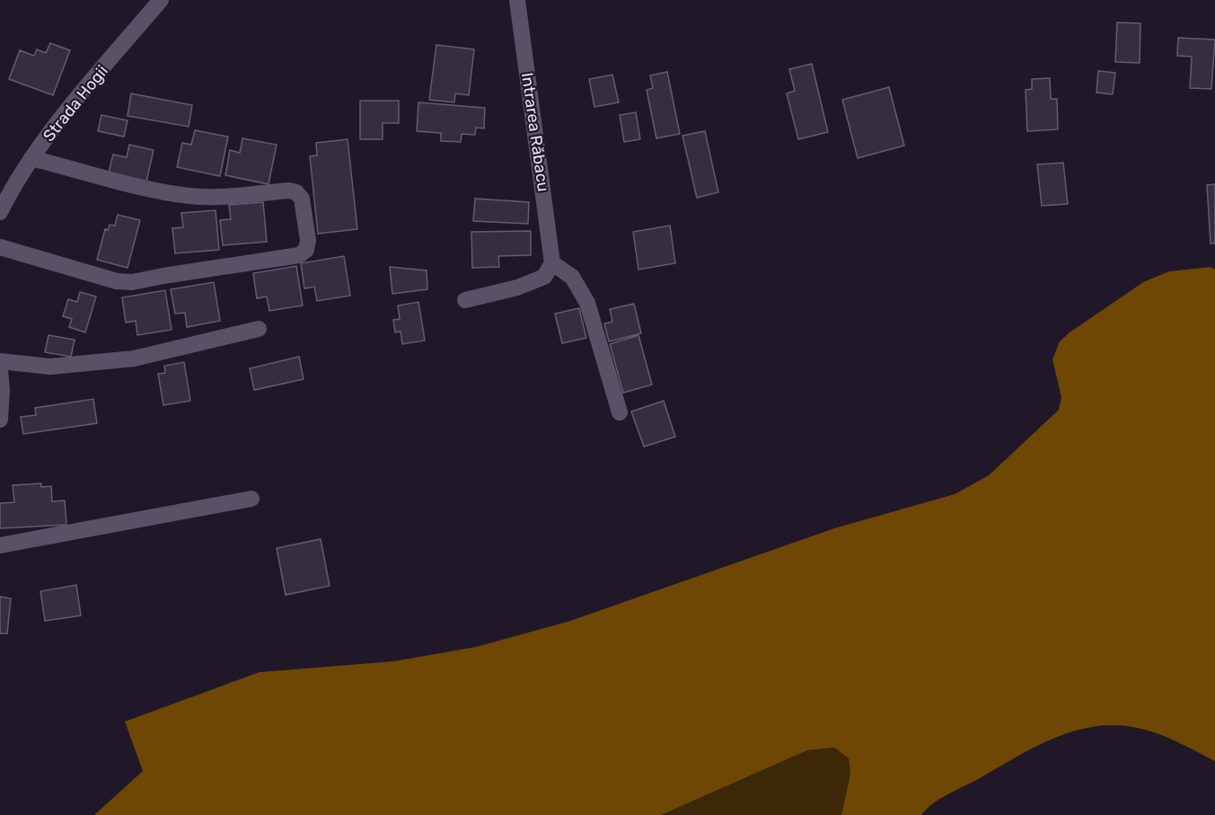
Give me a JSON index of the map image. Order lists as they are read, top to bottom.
{
  "streets": {
    "street": ["Strada Hogii", "Intrarea Răbacu"]
  }
}
